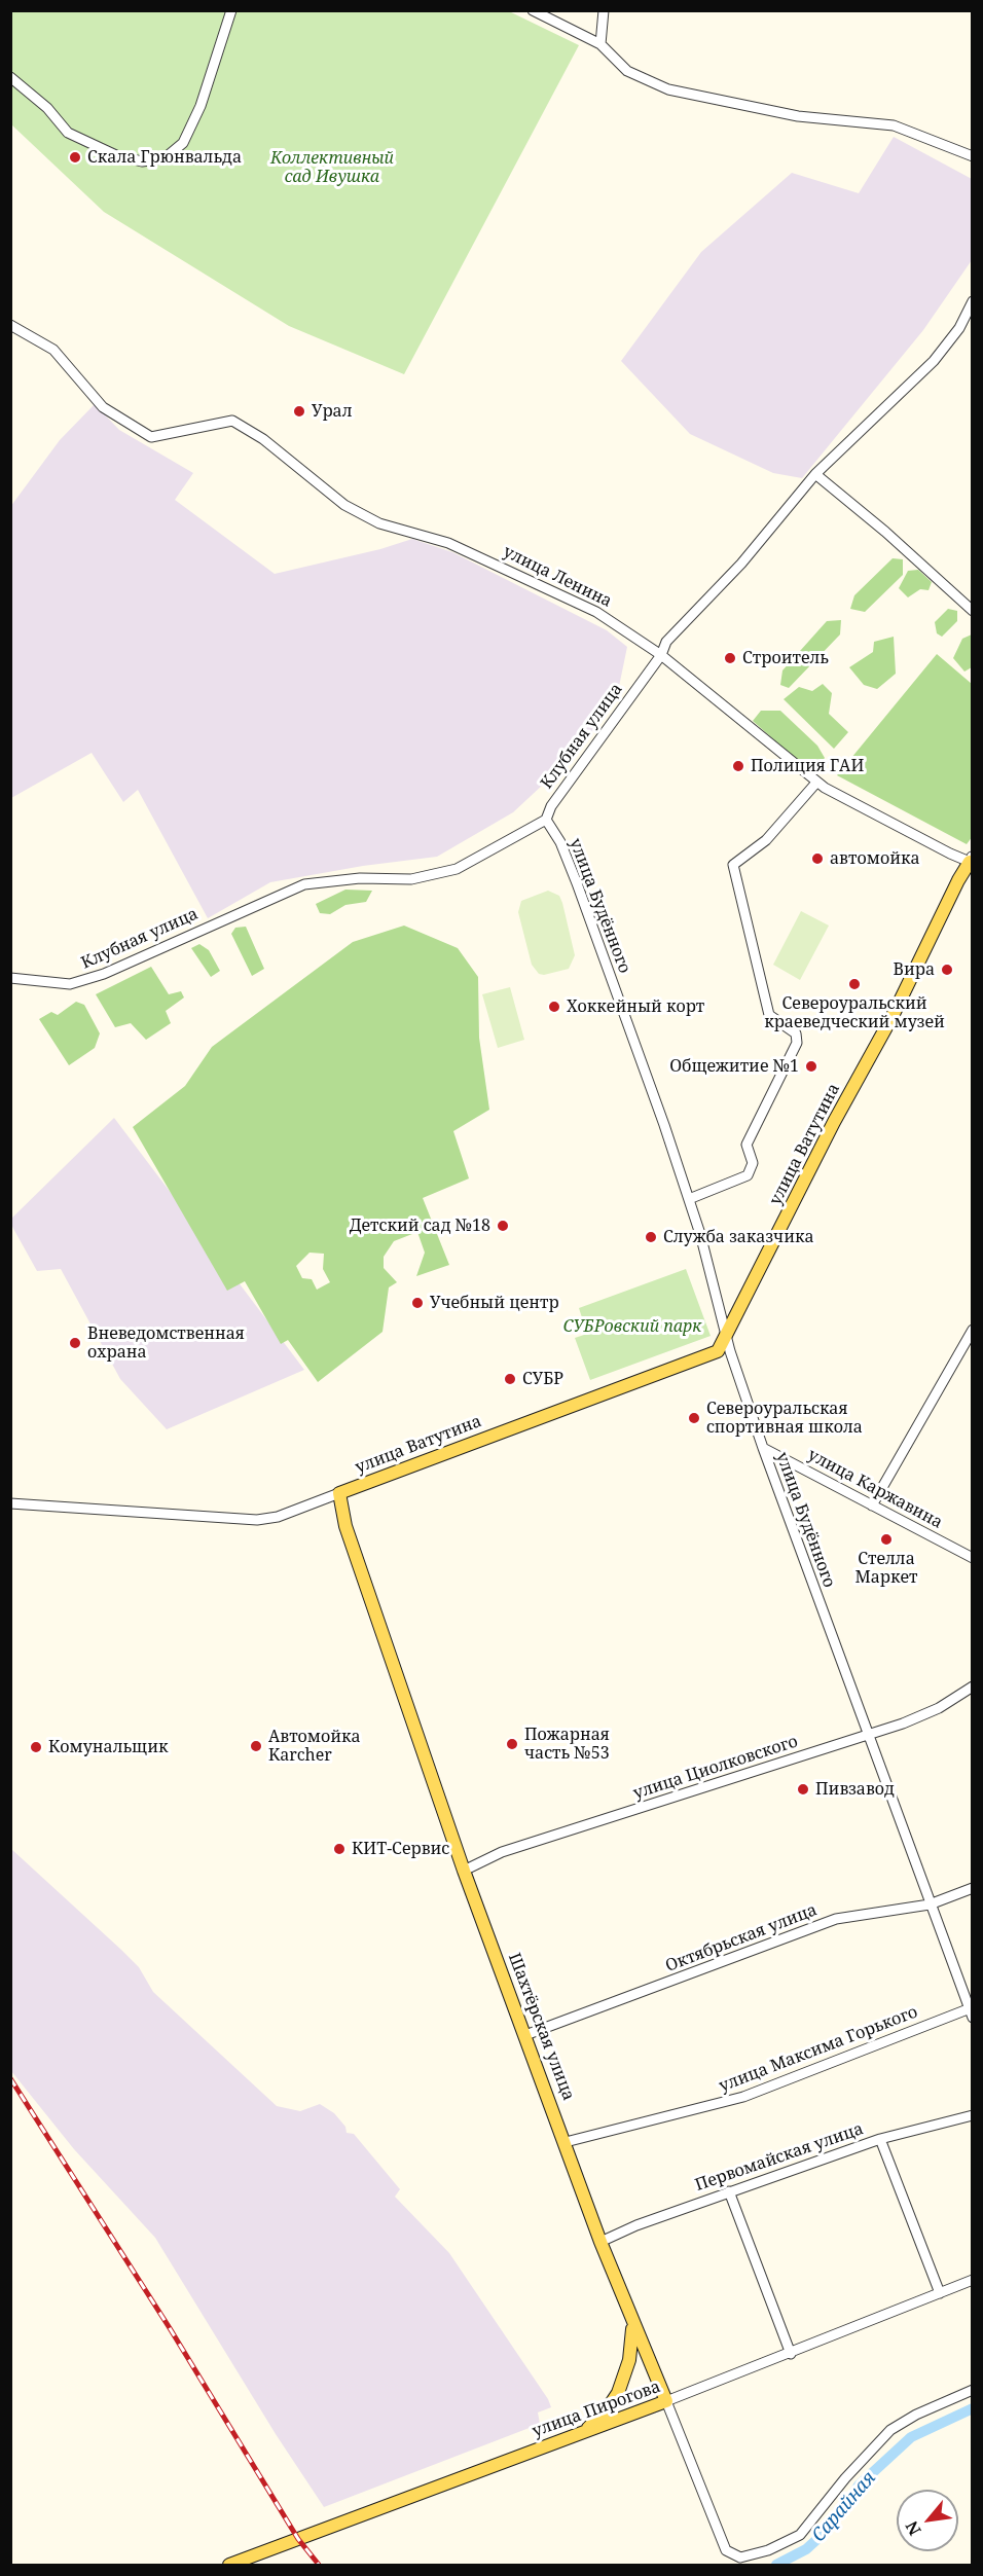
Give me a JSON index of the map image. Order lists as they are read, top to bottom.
{
  "streets": {
    "main road": ["улица Ватутина", "Шахтёрская улица", "улица Пирогова"],
    "street": [
      "улица Ленина",
      "Клубная улица",
      "улица Будённого",
      "улица Каржавина",
      "улица Циолковского",
      "Октябрьская улица",
      "улица Максима Горького",
      "Первомайская улица"
    ]
  },
  "crossings": [
    ["улица Ленина", "Клубная улица"],
    ["улица Ленина", "улица Ватутина"],
    ["Клубная улица", "улица Будённого"],
    ["улица Будённого", "улица Ватутина"],
    ["улица Будённого", "улица Каржавина"],
    ["улица Будённого", "улица Циолковского"],
    ["улица Будённого", "Октябрьская улица"],
    ["улица Будённого", "улица Максима Горького"],
    ["улица Ватутина", "Шахтёрская улица"],
    ["улица Циолковского", "Шахтёрская улица"],
    ["Октябрьская улица", "Шахтёрская улица"],
    ["Шахтёрская улица", "улица Максима Горького"],
    ["Шахтёрская улица", "Первомайская улица"],
    ["Шахтёрская улица", "улица Пирогова"]
  ],
  "water": ["Сарайная"],
  "parks": ["Коллективный сад Ивушка", "СУБРовский парк"],
  "places": [
    "Скала Грюнвальда",
    "Урал",
    "Строитель",
    "Полиция ГАИ",
    "автомойка",
    "Вира",
    "Североуральский краеведческий музей",
    "Хоккейный корт",
    "Общежитие №1",
    "Детский сад №18",
    "Служба заказчика",
    "Учебный центр",
    "Вневедомственная охрана",
    "СУБР",
    "Североуральская спортивная школа",
    "Стелла Маркет",
    "Пожарная часть №53",
    "Автомойка Karcher",
    "Комунальщик",
    "Пивзавод",
    "КИТ-Сервис"
  ],
  "north": "bottom left"
}
